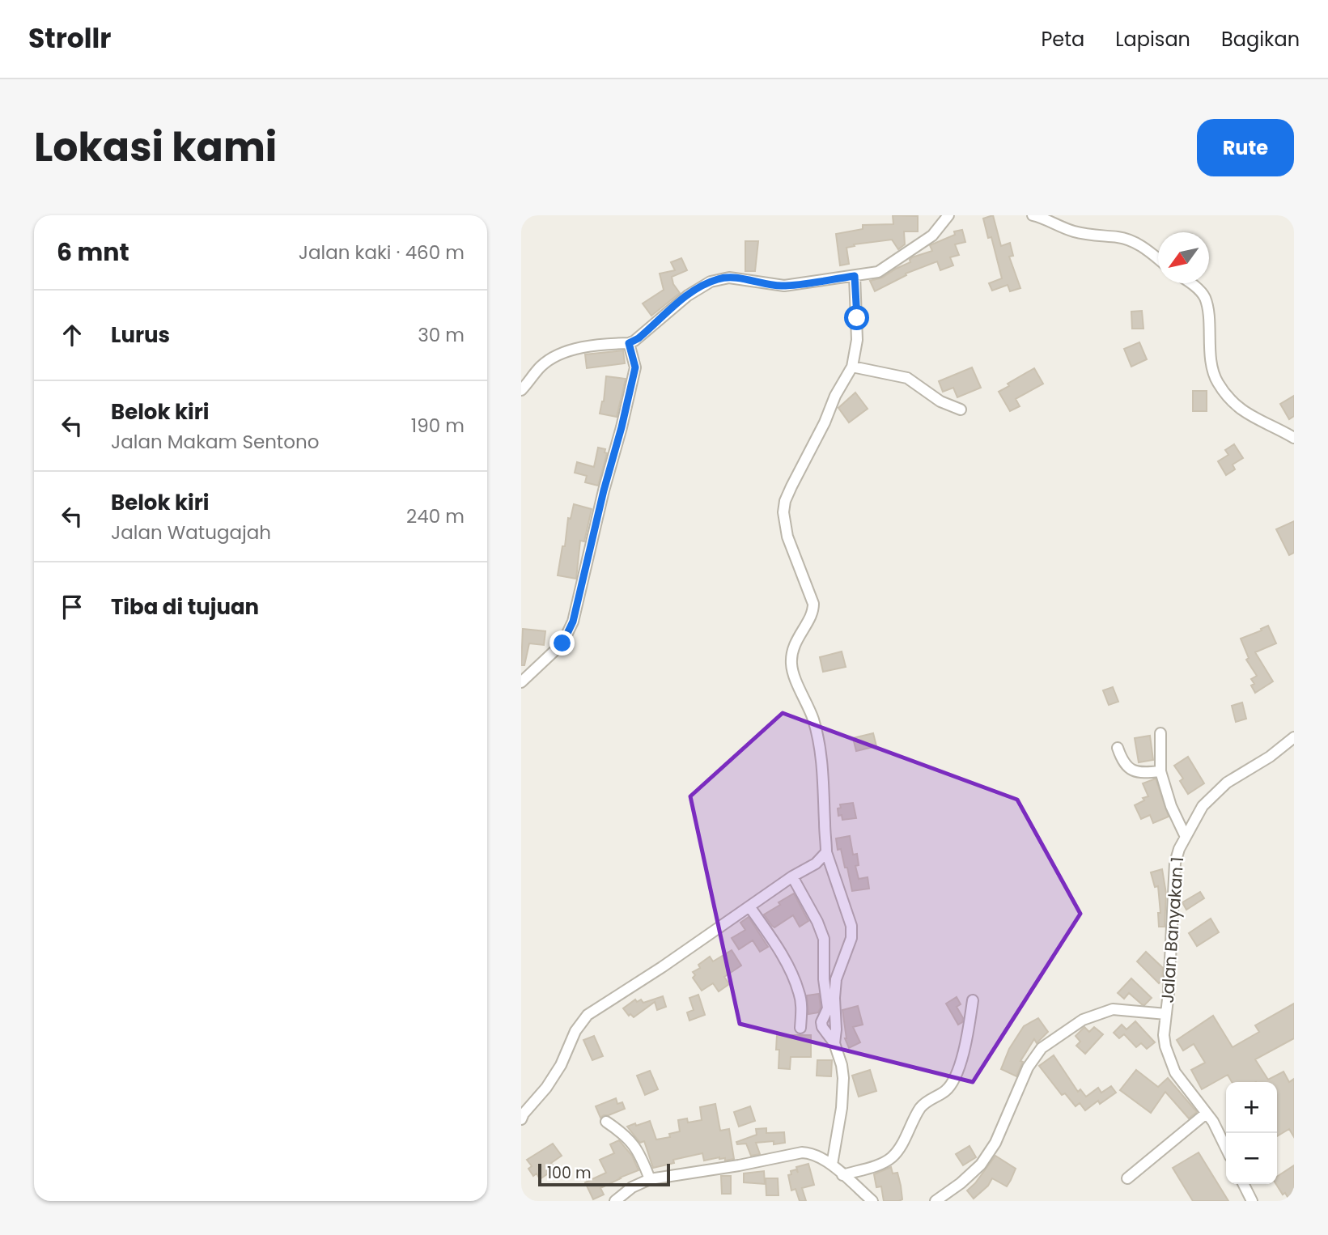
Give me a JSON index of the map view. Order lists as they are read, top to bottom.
{
  "streets": {
    "street": ["Jalan Banyakan 1"]
  },
  "scale_bar": "100 m",
  "north": "bottom left",
  "page": {
    "header": "Strollr",
    "nav": ["Peta", "Lapisan", "Bagikan"],
    "title": "Lokasi kami",
    "buttons": "Rute",
    "heading": ["6 mnt", "Jalan kaki · 460 m"],
    "list": [
      ["Lurus", "30 m"],
      ["Belok kiri", "Jalan Makam Sentono", "190 m"],
      ["Belok kiri", "Jalan Watugajah", "240 m"],
      "Tiba di tujuan"
    ],
    "map_buttons": ["+", "−"],
    "scale": "100 m"
  }
}
